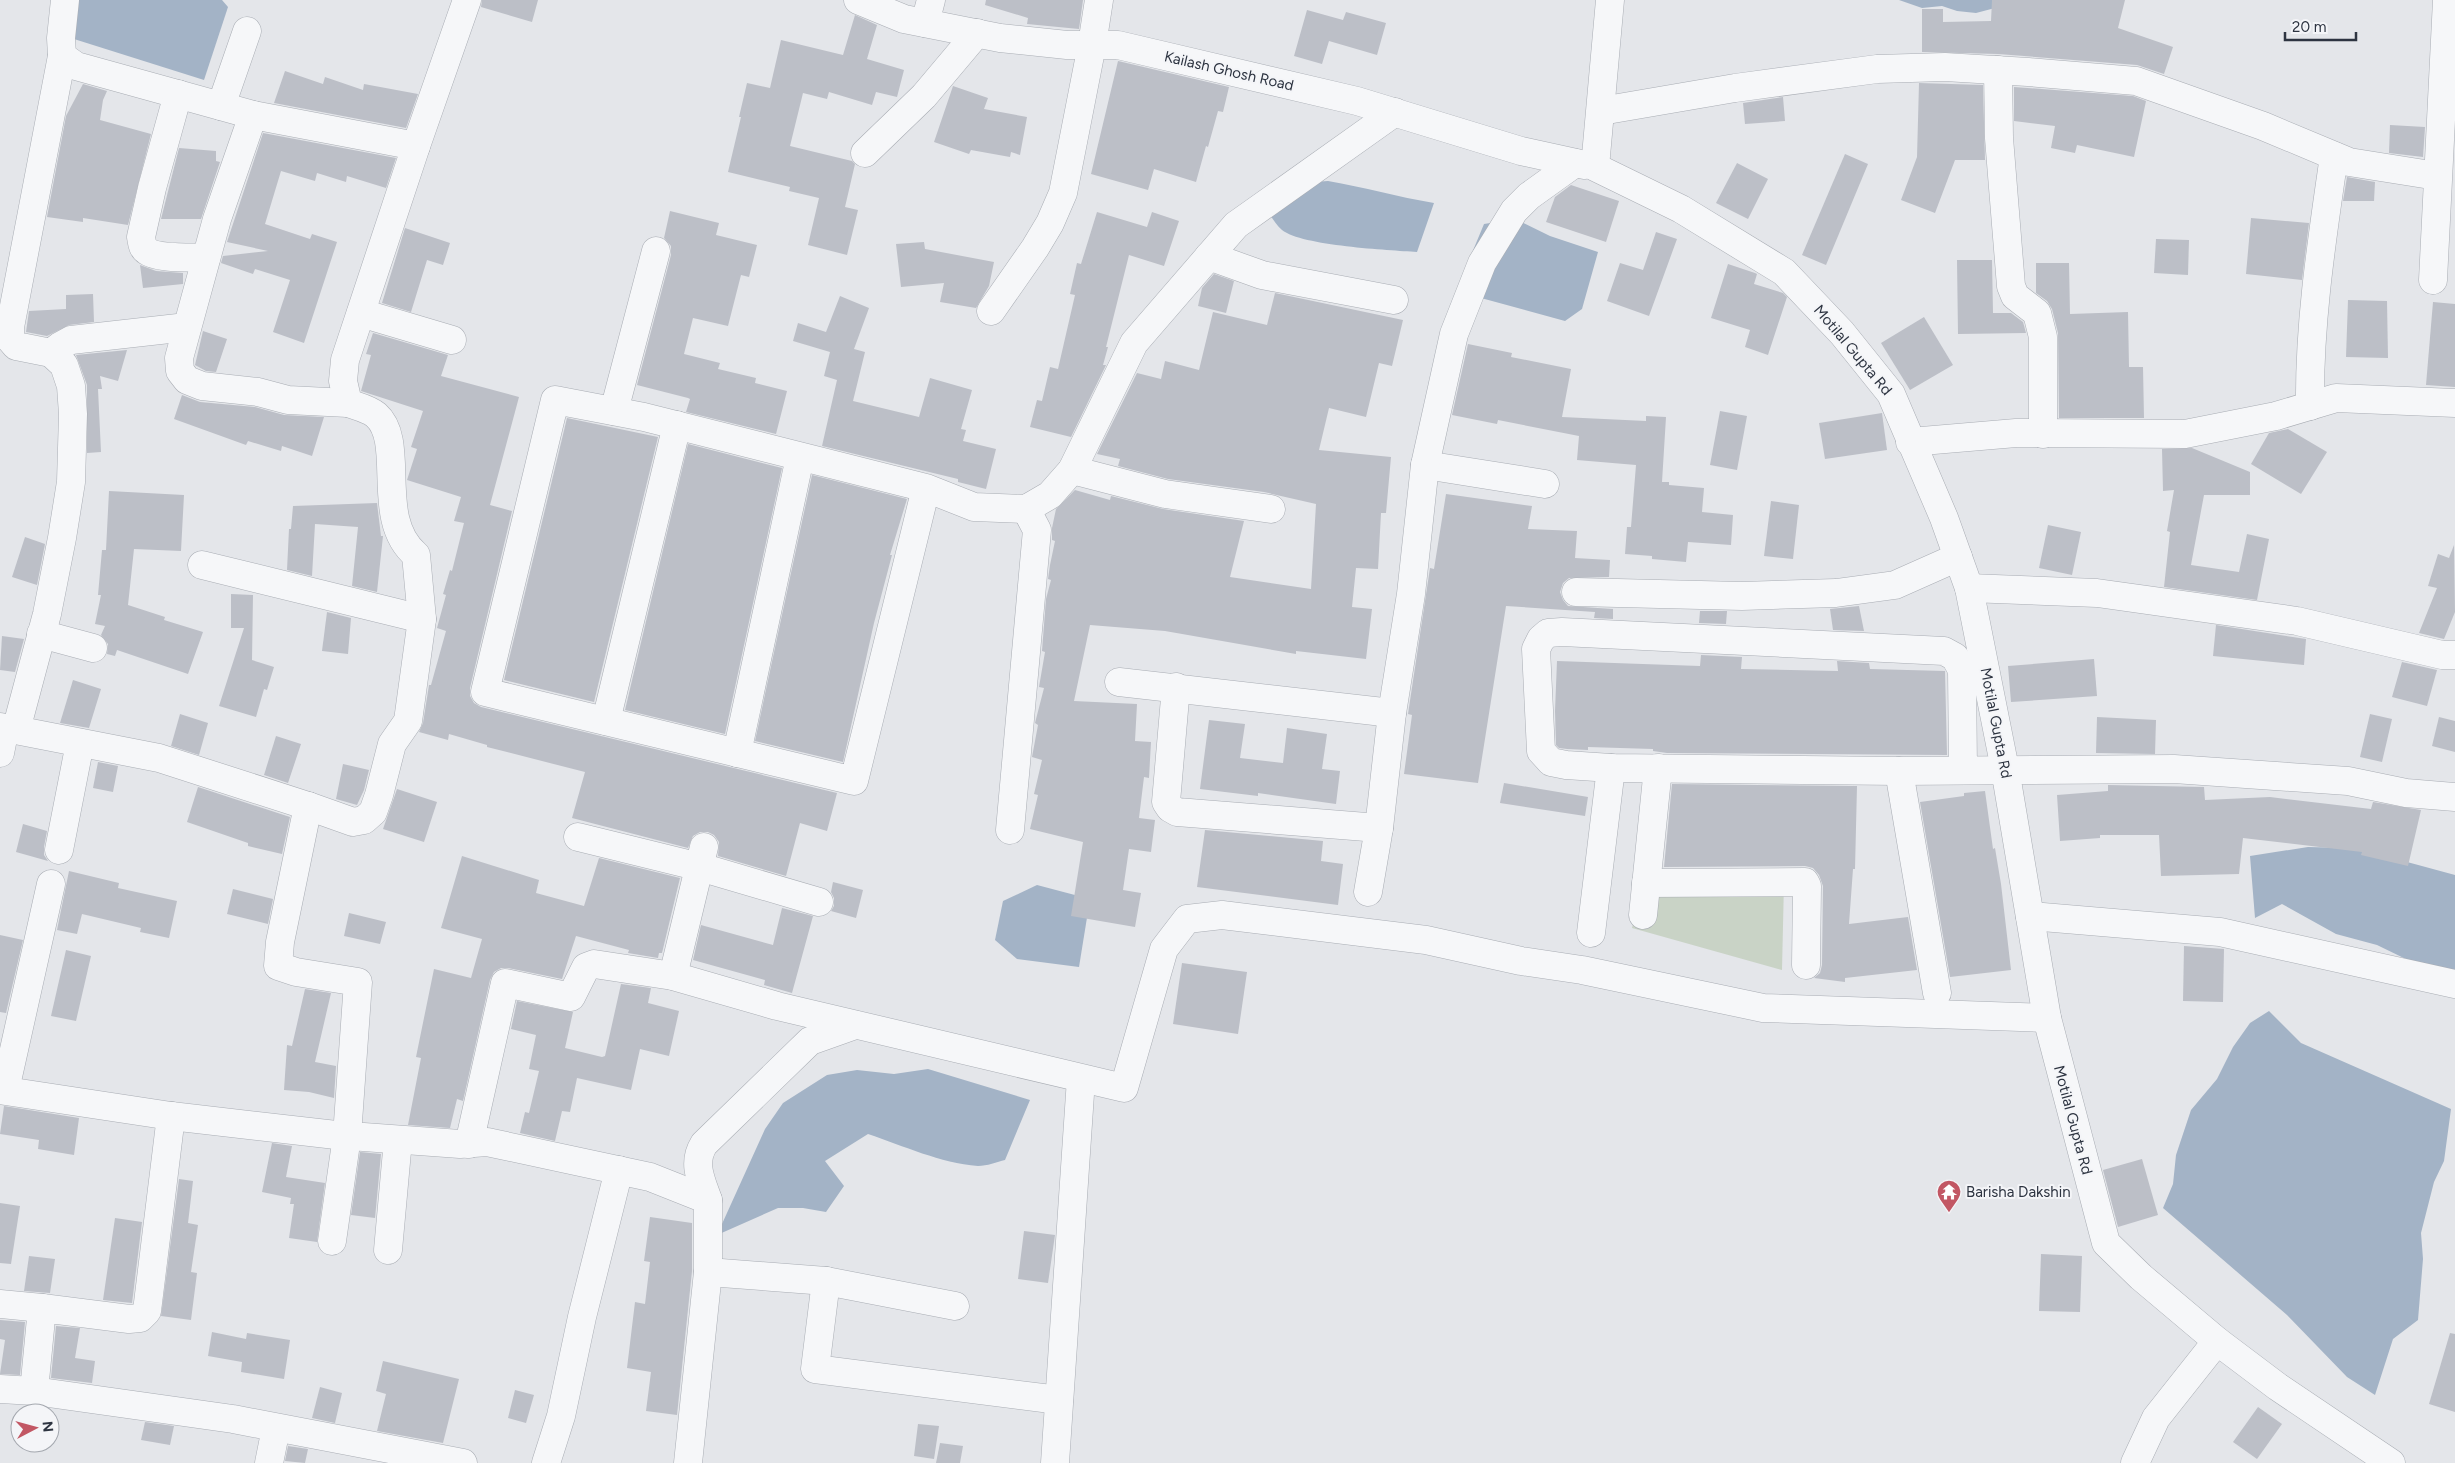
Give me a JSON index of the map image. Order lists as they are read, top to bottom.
{
  "streets": {
    "street": ["Kailash Ghosh Road", "Motilal Gupta Rd"]
  },
  "crossings": [
    ["Kailash Ghosh Road", "Motilal Gupta Rd"]
  ],
  "places": {
    "temple": ["Barisha Dakshin"]
  },
  "scale_bar": "20 m",
  "north": "right"
}
